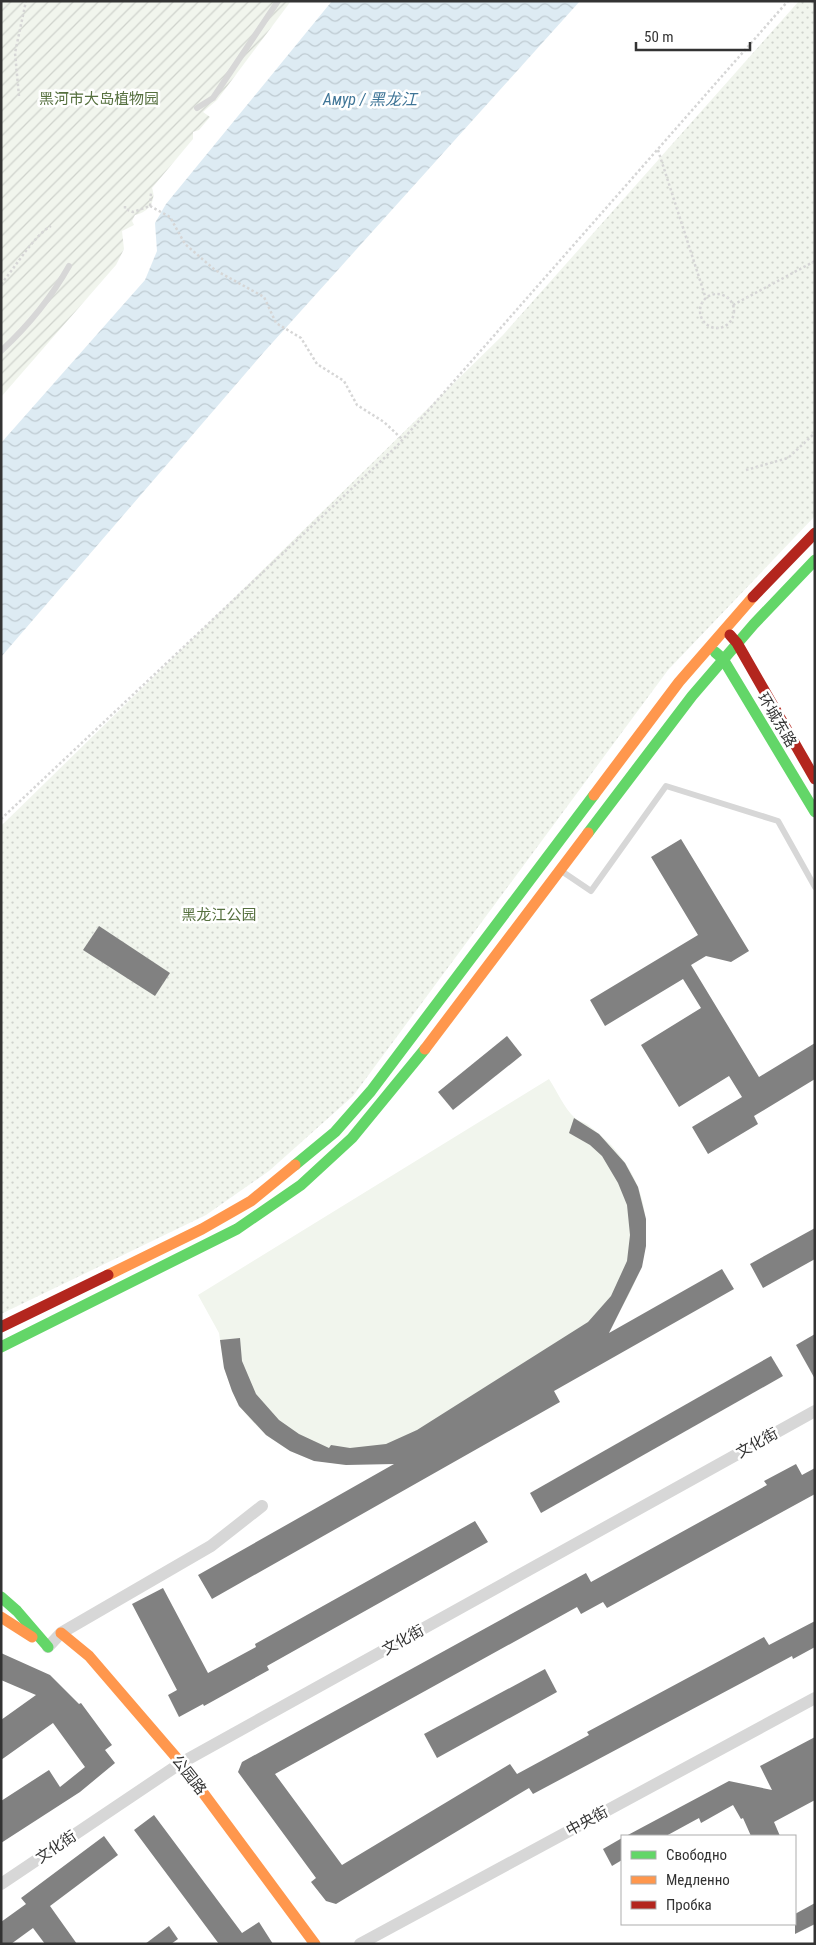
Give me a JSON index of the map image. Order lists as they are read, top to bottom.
{
  "streets": {
    "street": [
      "环城东路",
      "文化街",
      "公园路",
      "中央街"
    ]
  },
  "crossings": [
    ["文化街", "公园路"]
  ],
  "water": ["Амур / 黑龙江"],
  "parks": ["黑河市大岛植物园", "黑龙江公园"],
  "legend": ["Свободно", "Медленно", "Пробка"],
  "scale_bar": "50 m"
}
